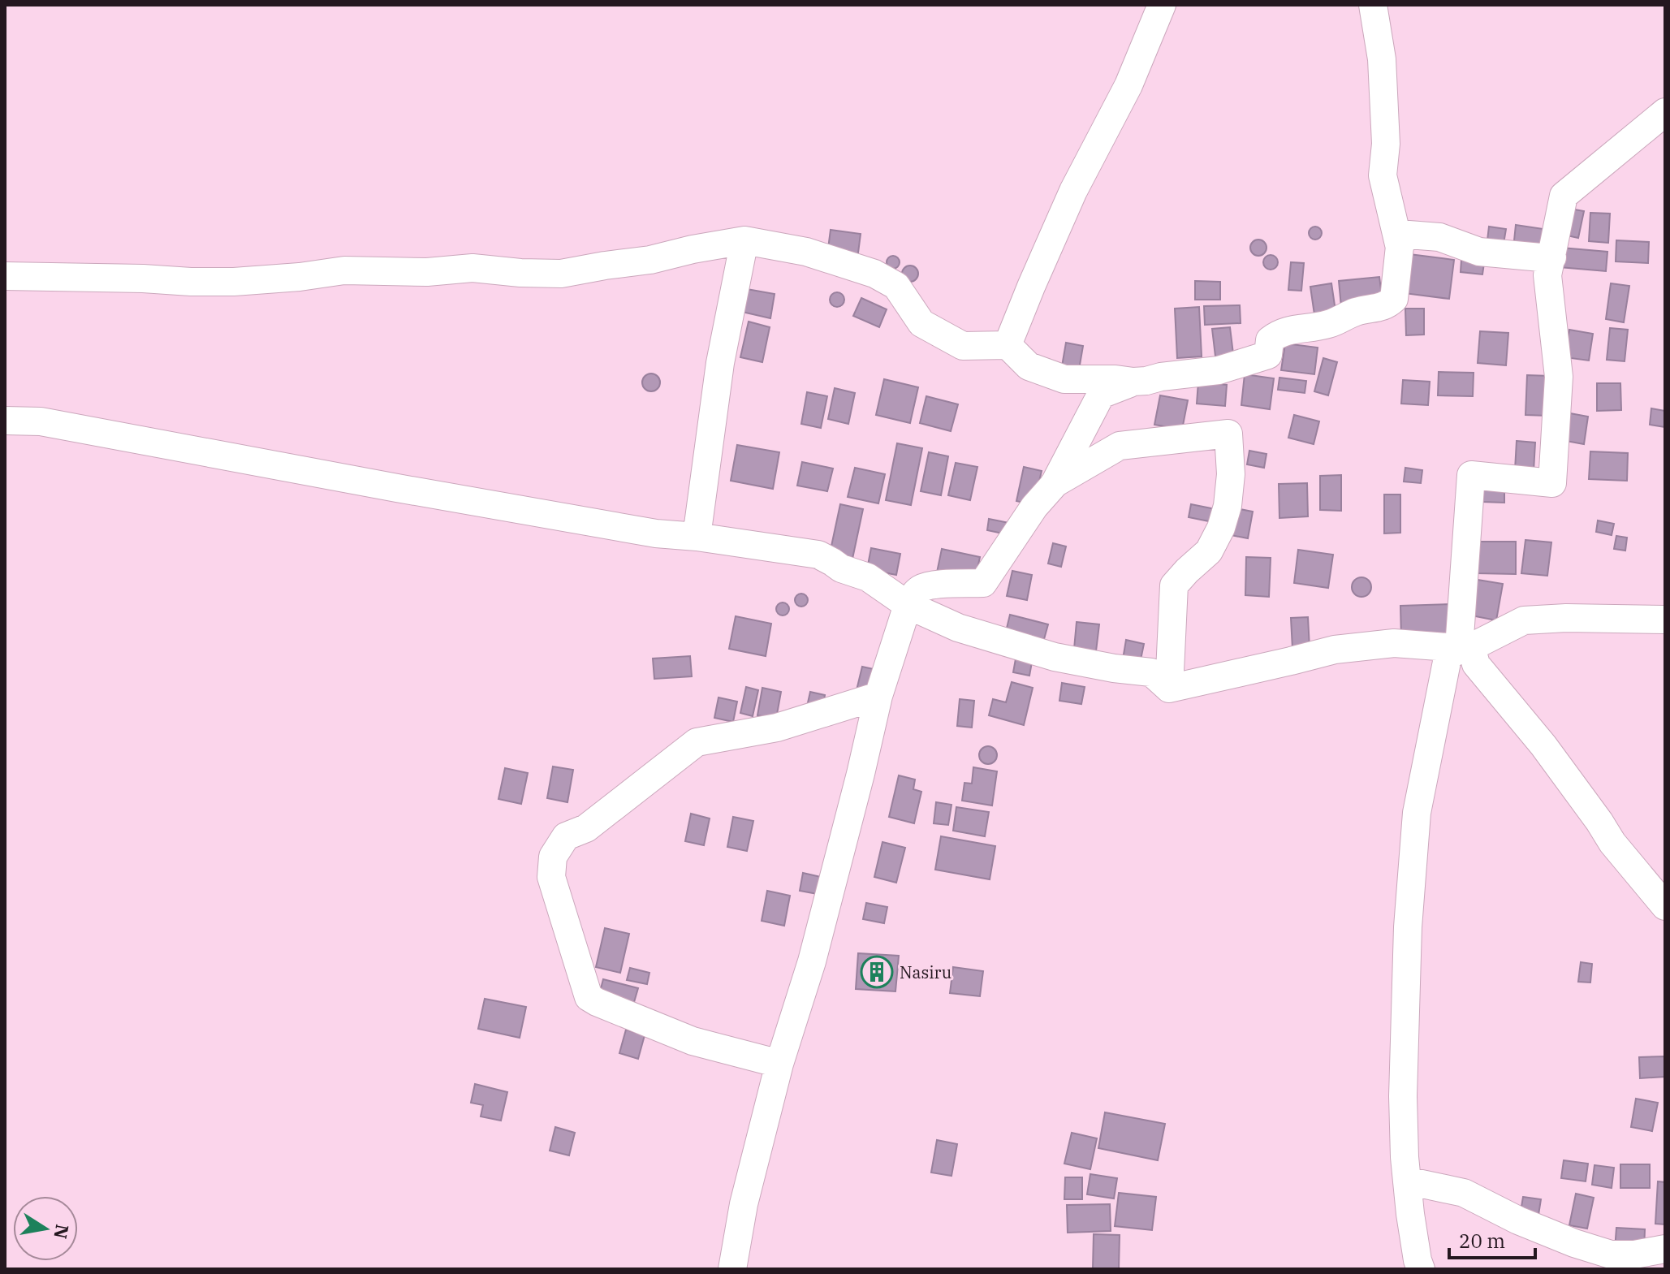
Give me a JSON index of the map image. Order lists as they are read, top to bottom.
{
  "places": {
    "building": ["Nasiru"]
  },
  "scale_bar": "20 m",
  "north": "right"
}
